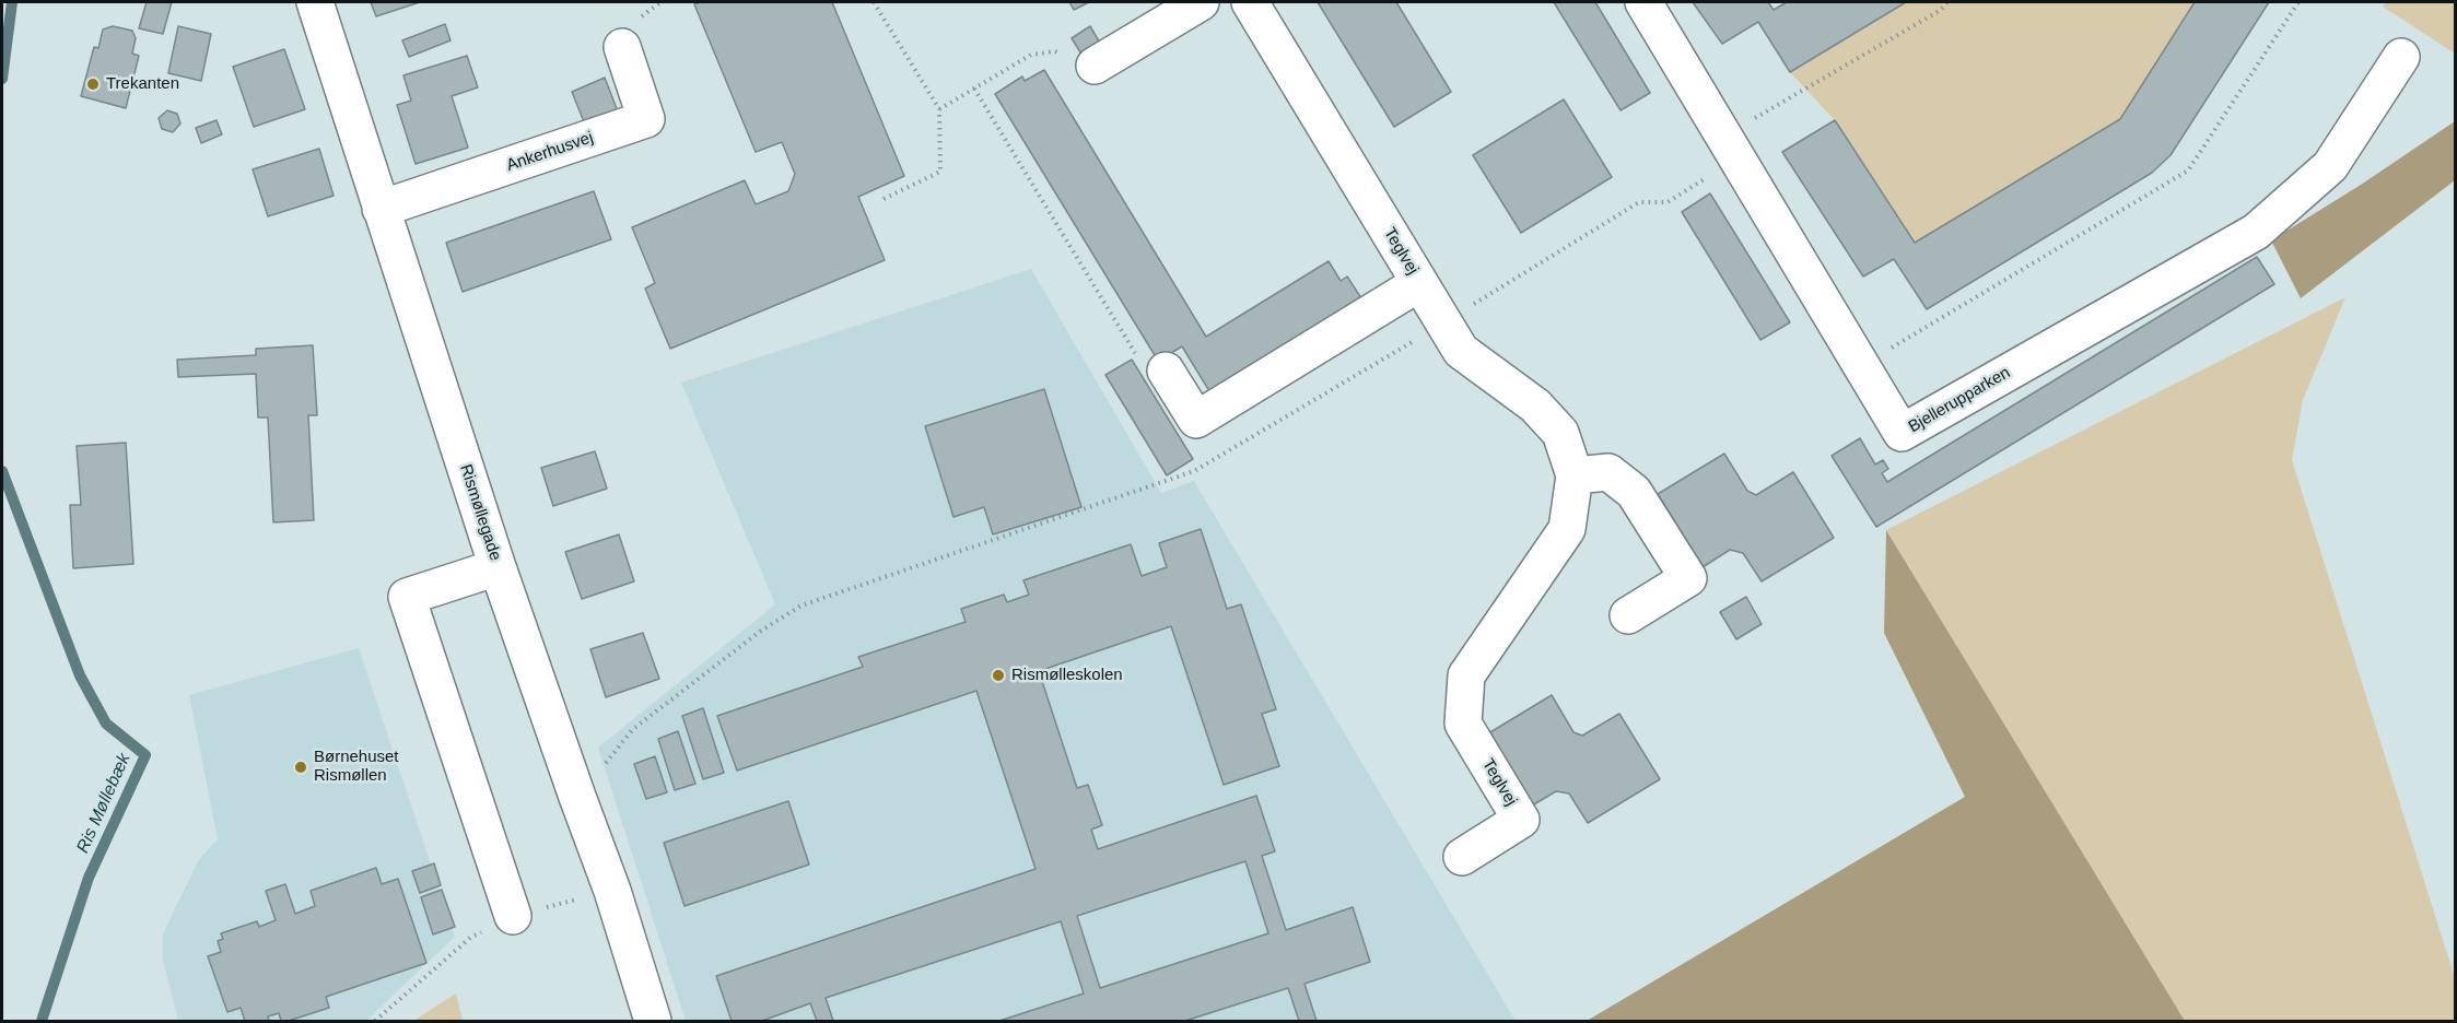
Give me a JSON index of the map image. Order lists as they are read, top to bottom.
{
  "streets": {
    "street": [
      "Ankerhusvej",
      "Teglvej",
      "Bjellerupparken",
      "Rismøllegade"
    ]
  },
  "crossings": [
    ["Ankerhusvej", "Rismøllegade"]
  ],
  "water": ["Ris Møllebæk"],
  "places": ["Trekanten", "Rismølleskolen", "Børnehuset Rismøllen"]
}
